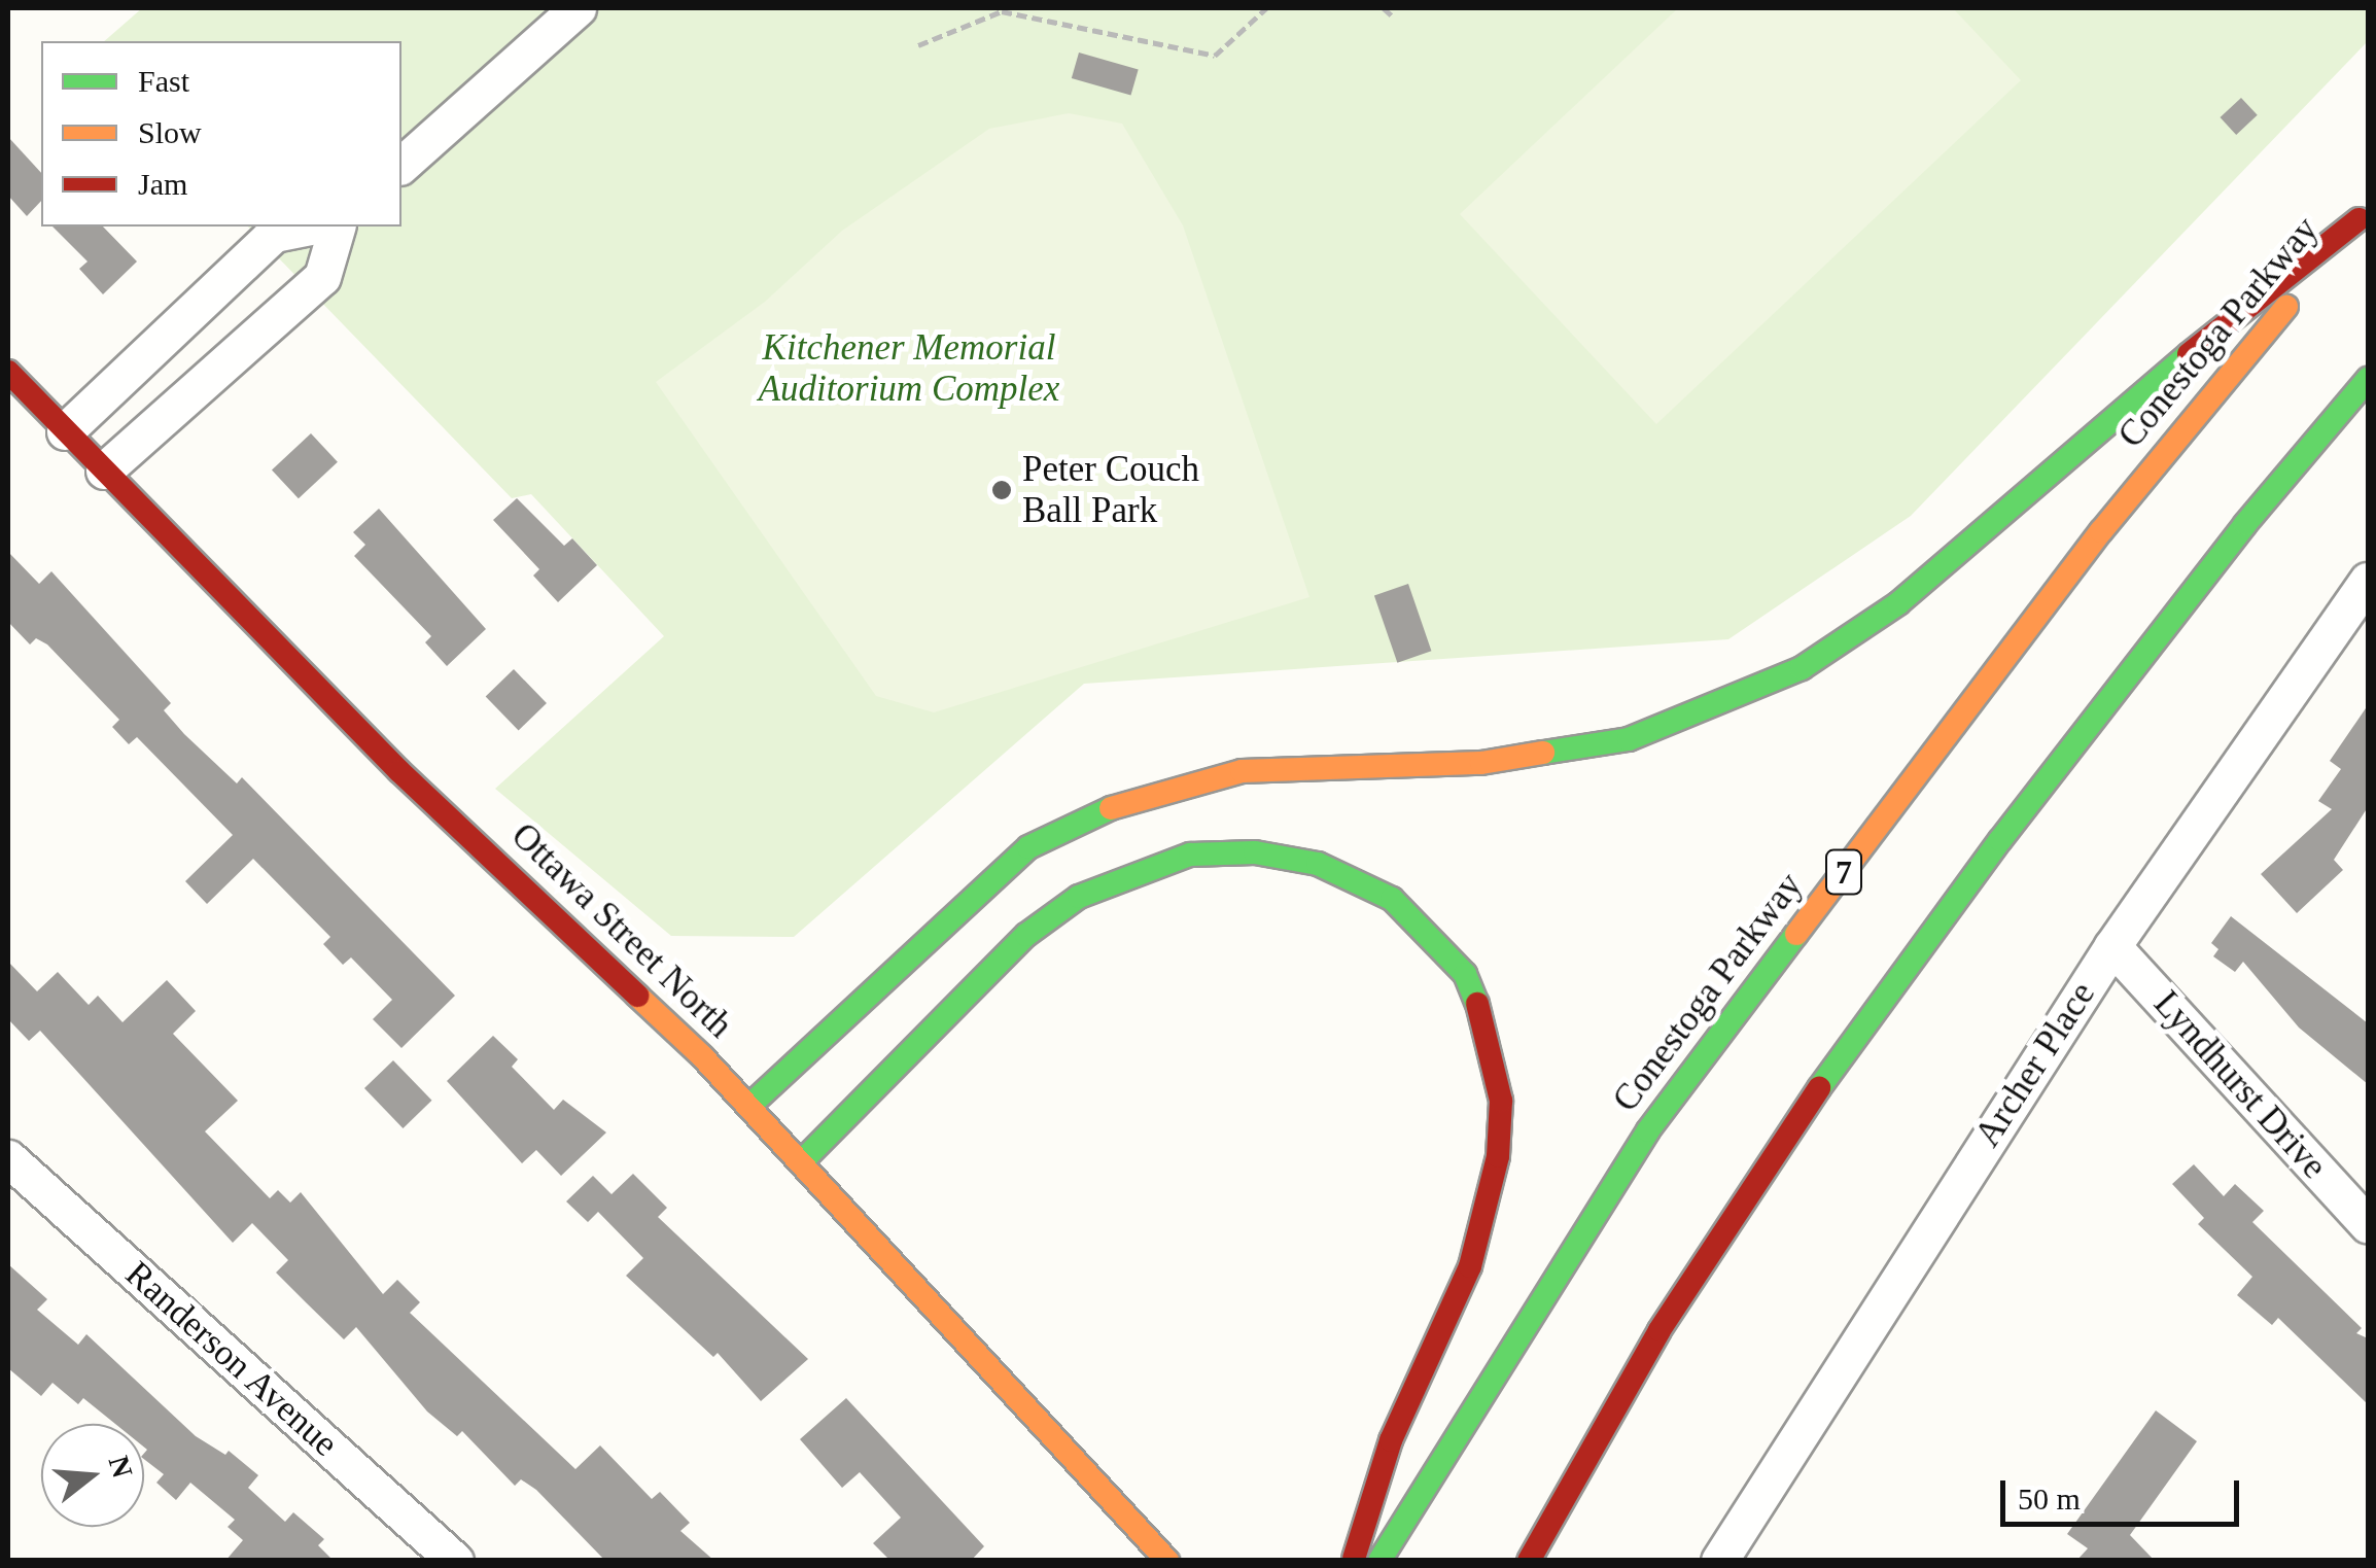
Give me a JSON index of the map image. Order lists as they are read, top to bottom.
{
  "streets": {
    "main road": ["Conestoga Parkway", "7", "Ottawa Street North"],
    "street": ["Archer Place", "Lyndhurst Drive", "Randerson Avenue"]
  },
  "crossings": [
    ["Archer Place", "Lyndhurst Drive"]
  ],
  "parks": ["Kitchener Memorial Auditorium Complex"],
  "places": ["Peter Couch Ball Park"],
  "legend": ["Fast", "Slow", "Jam"],
  "scale_bar": "50 m",
  "north": "right"
}
